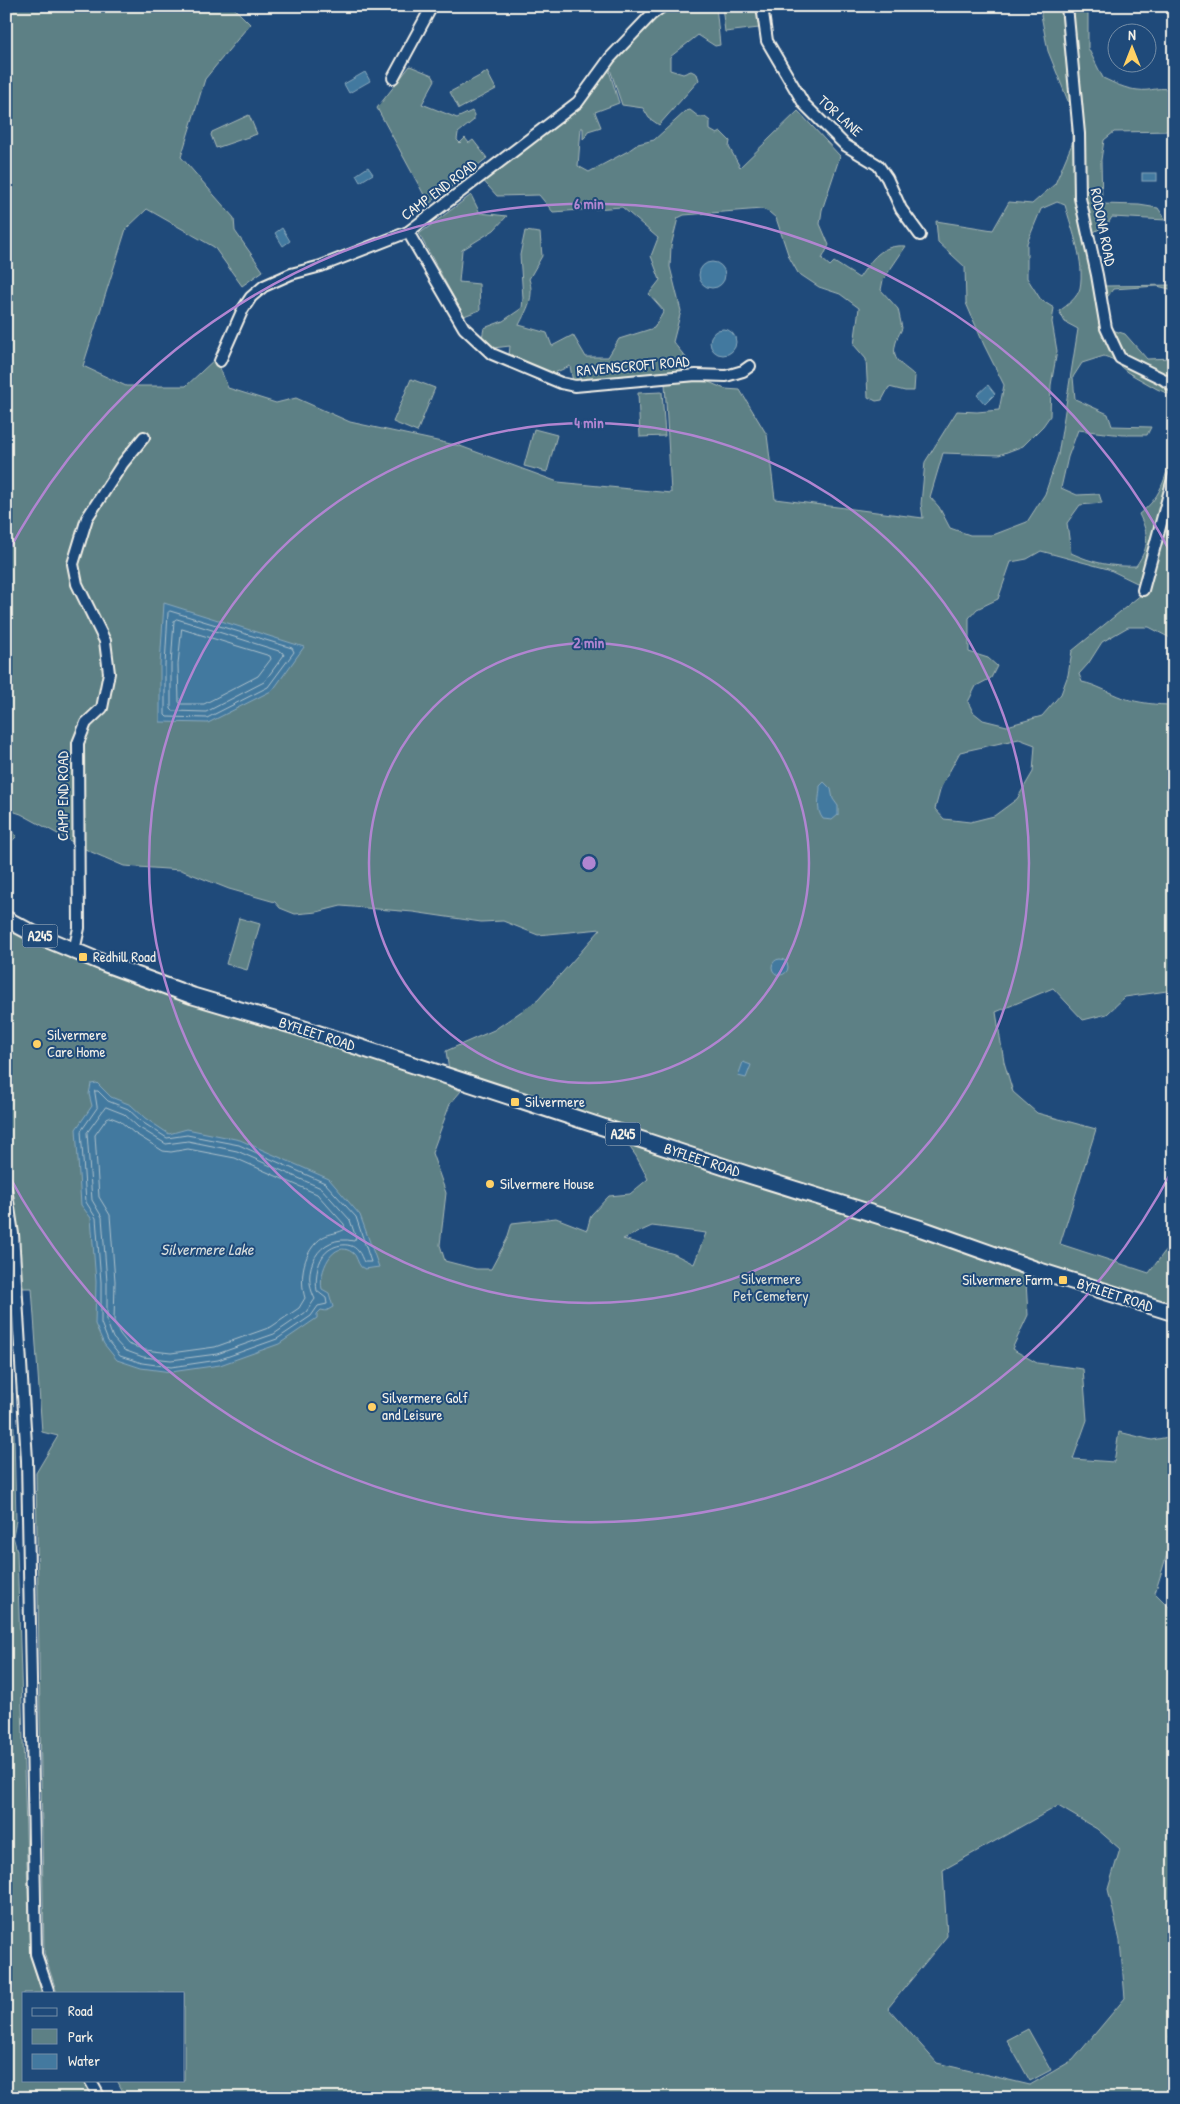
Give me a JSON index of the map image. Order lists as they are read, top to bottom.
{
  "streets": {
    "main road": ["A245", "BYFLEET ROAD"],
    "street": [
      "TOR LANE",
      "CAMP END ROAD",
      "RODONA ROAD",
      "RAVENSCROFT ROAD"
    ]
  },
  "crossings": [
    ["CAMP END ROAD", "RAVENSCROFT ROAD"],
    ["CAMP END ROAD", "BYFLEET ROAD"]
  ],
  "water": ["Silvermere Lake"],
  "parks": ["Silvermere Pet Cemetery"],
  "places": {
    "transit": ["Redhill Road", "Silvermere", "Silvermere Farm"],
    "other": ["Silvermere Care Home", "Silvermere House", "Silvermere Golf and Leisure"]
  },
  "legend": ["Road", "Park", "Water"],
  "north": "top",
  "rings": ["6 min", "4 min", "2 min"]
}
